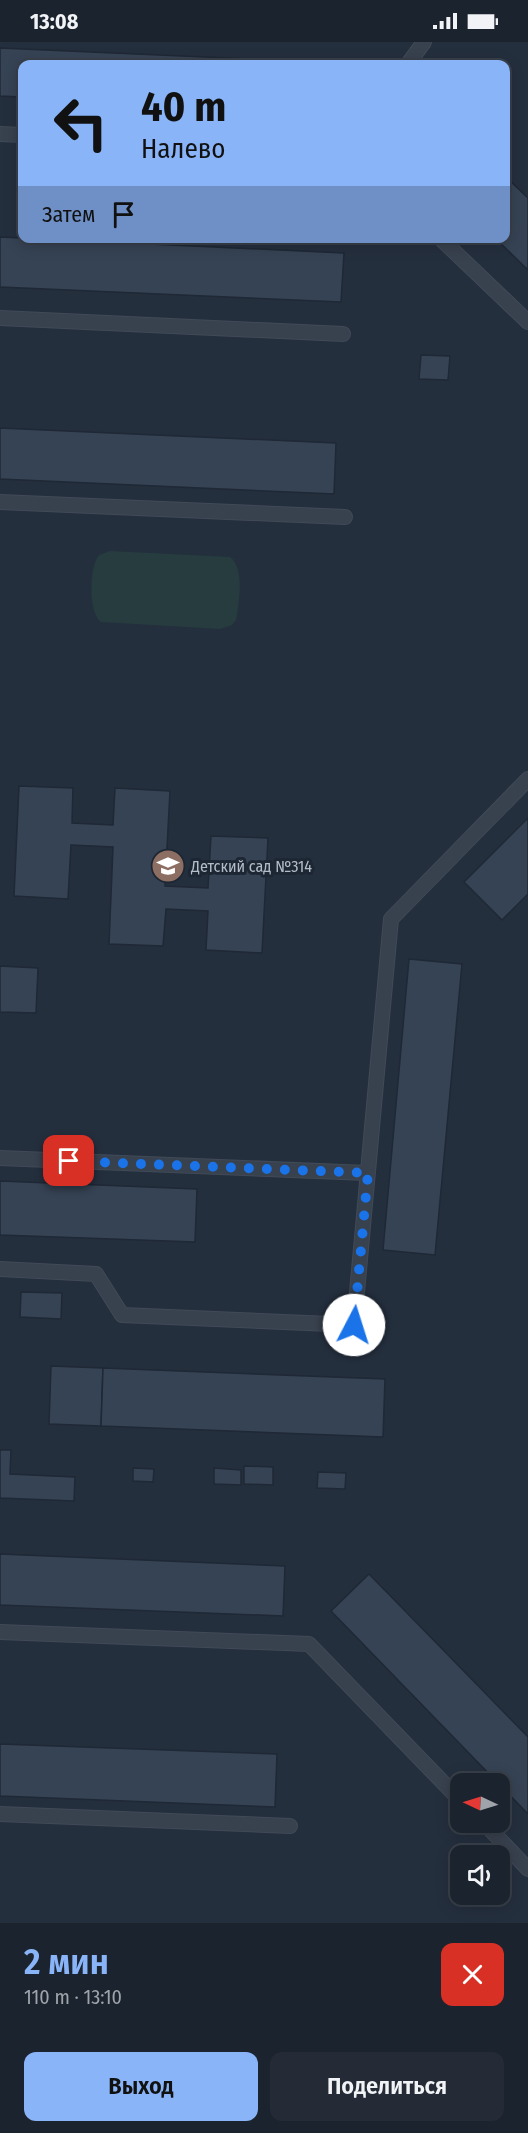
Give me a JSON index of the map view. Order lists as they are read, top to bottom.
{
  "places": {
    "school or university": ["Детский сад №314"]
  },
  "north": "left",
  "page": {
    "status": "13:08",
    "turn": ["40 m", "Налево"],
    "then": "Затем",
    "heading": ["2 мин", "110 m · 13:10"],
    "buttons": ["Выход", "Поделиться"]
  }
}
